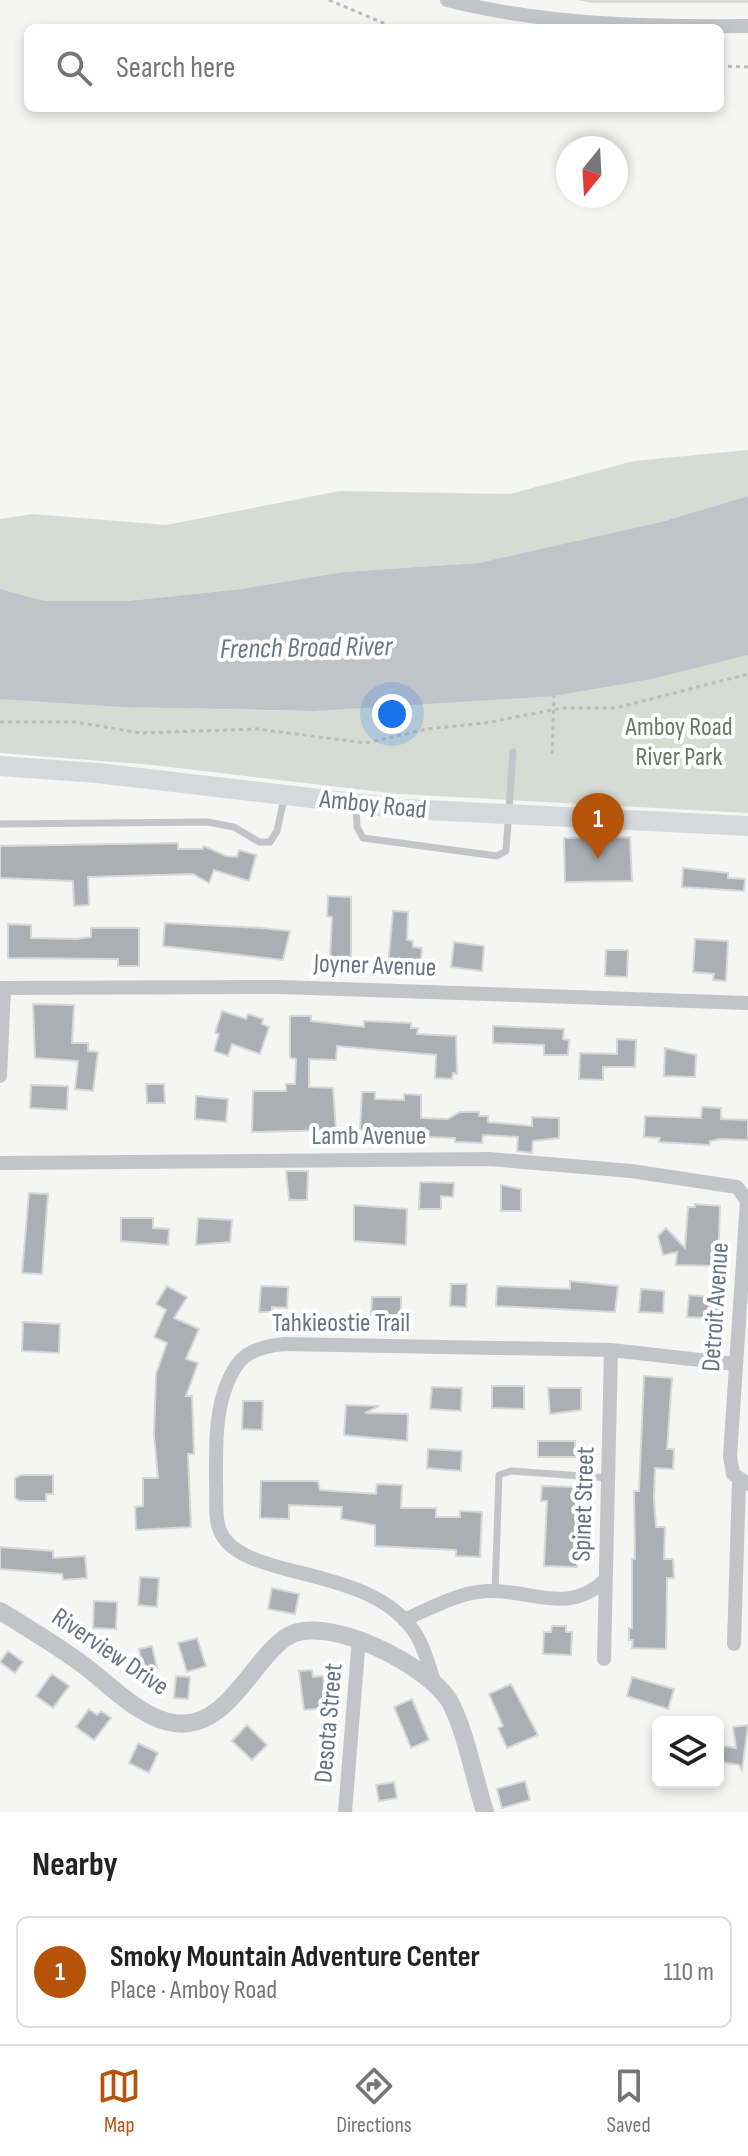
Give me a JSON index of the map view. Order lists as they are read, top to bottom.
{
  "streets": {
    "main road": ["Amboy Road"],
    "street": [
      "Joyner Avenue",
      "Lamb Avenue",
      "Detroit Avenue",
      "Tahkieostie Trail",
      "Spinet Street",
      "Riverview Drive",
      "Desota Street"
    ]
  },
  "crossings": [
    ["Lamb Avenue", "Detroit Avenue"],
    ["Detroit Avenue", "Tahkieostie Trail"],
    ["Tahkieostie Trail", "Spinet Street"],
    ["Tahkieostie Trail", "Riverview Drive"],
    ["Riverview Drive", "Desota Street"]
  ],
  "water": ["French Broad River"],
  "parks": ["Amboy Road River Park"],
  "north": "bottom",
  "page": {
    "search": "Search here",
    "pins": "1",
    "heading": "Nearby",
    "list": [
      {
        "mark": "1",
        "name": "Smoky Mountain Adventure Center",
        "note": "Place · Amboy Road",
        "value": "110 m"
      }
    ],
    "nav": ["Map", "Directions", "Saved"]
  }
}
